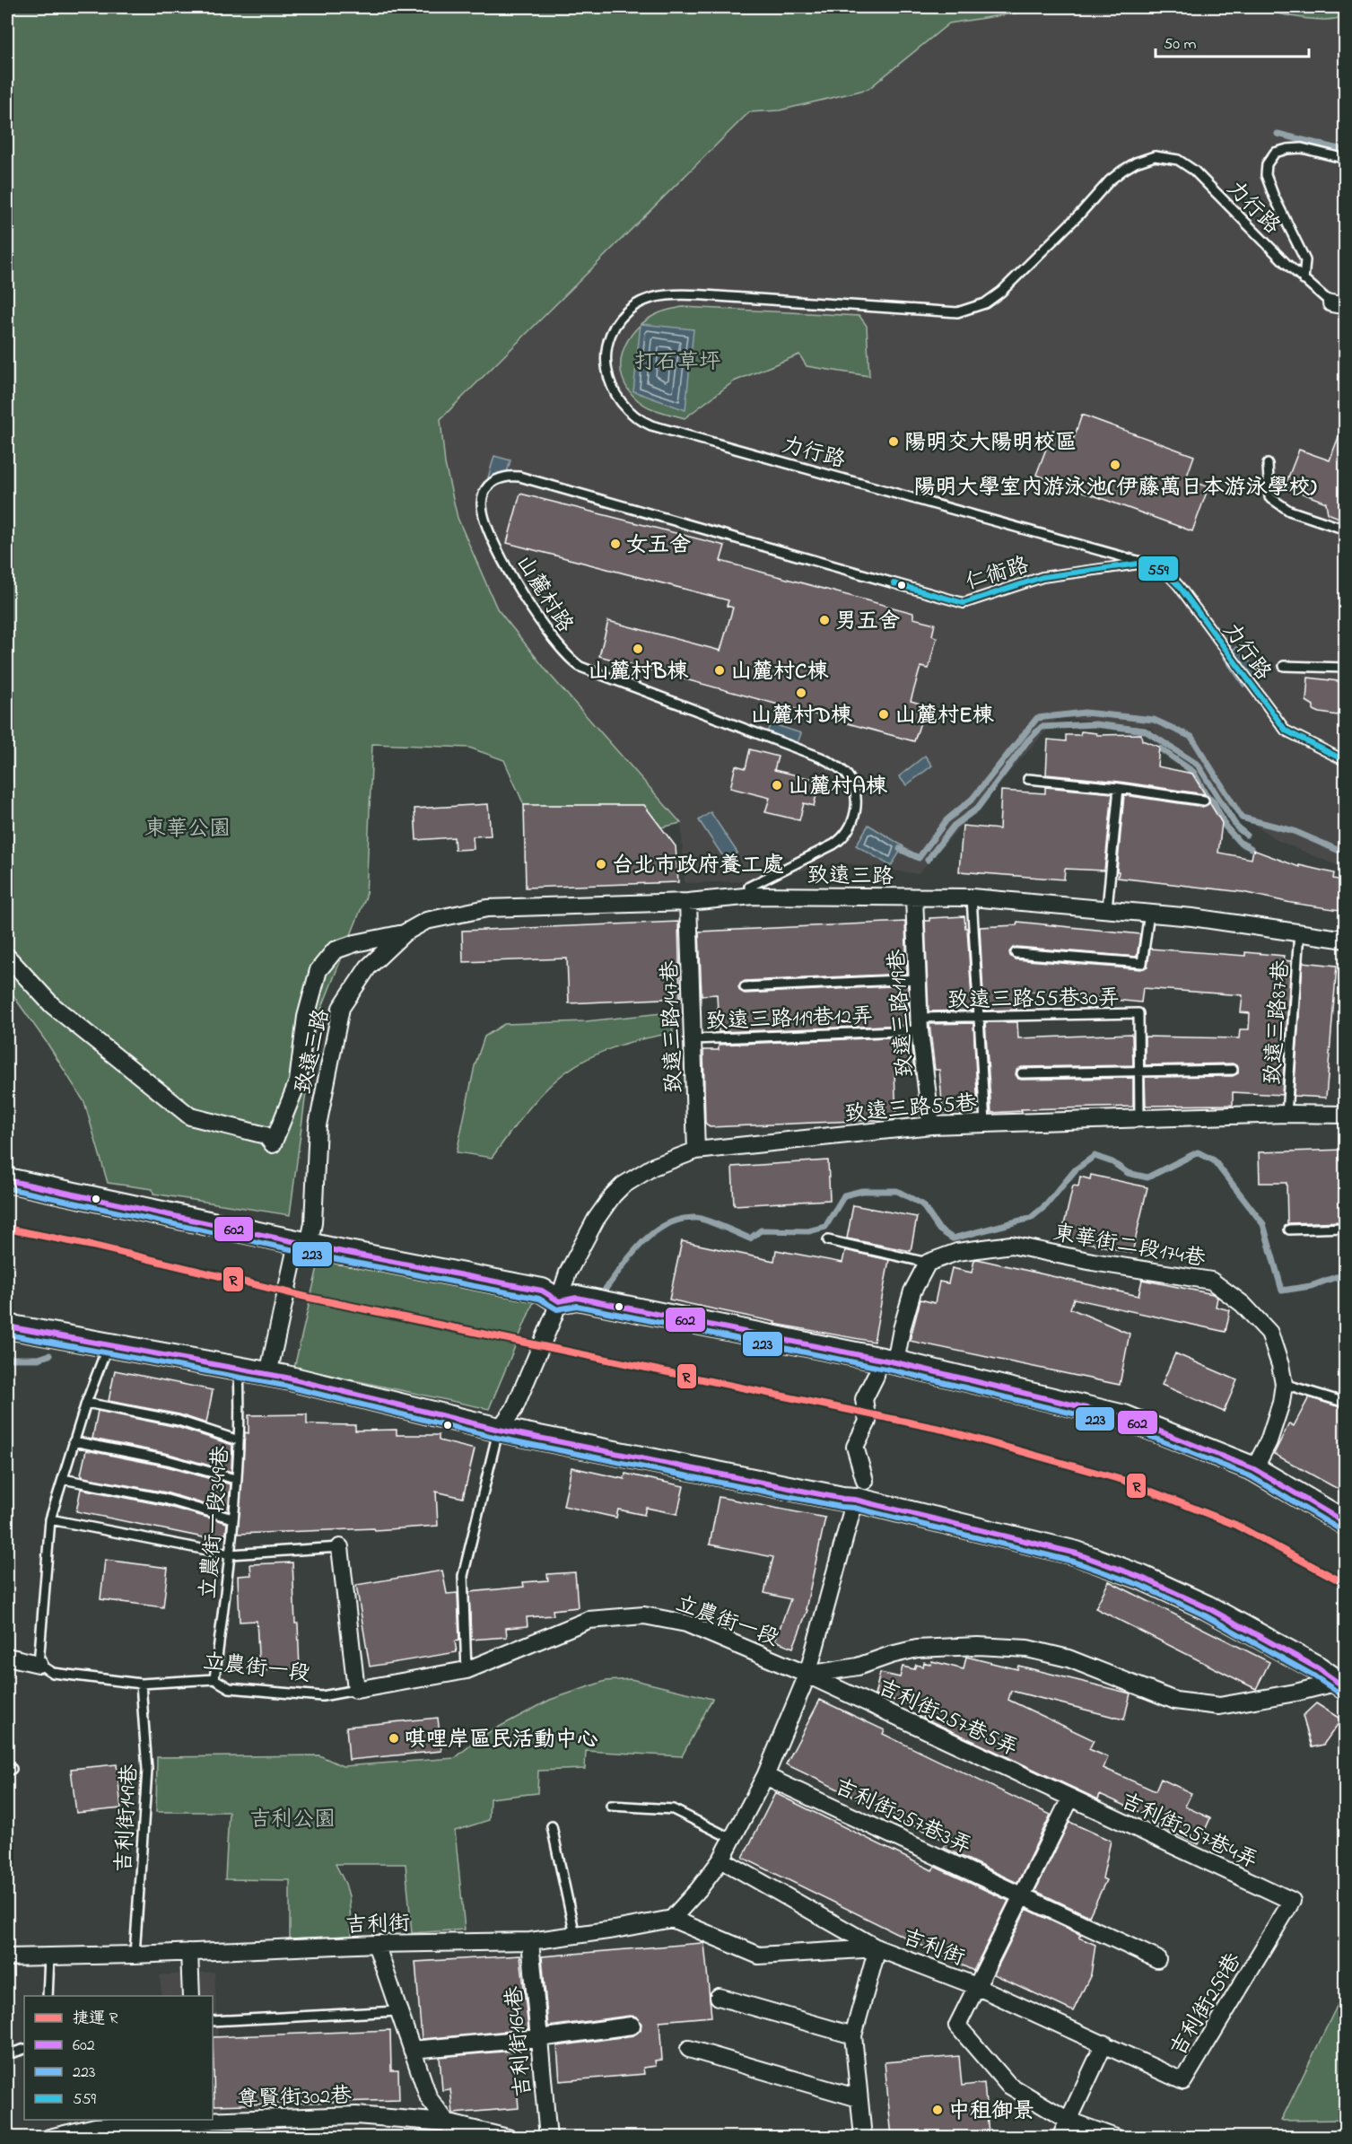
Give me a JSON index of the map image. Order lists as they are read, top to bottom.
{
  "streets": {
    "street": [
      "致遠三路",
      "致遠三路119巷",
      "致遠三路147巷",
      "致遠三路55巷",
      "東華街二段174巷",
      "立農街一段",
      "吉利街257巷5弄",
      "吉利街257巷3弄",
      "吉利街257巷4弄",
      "吉利街",
      "吉利街259巷",
      "吉利街164巷",
      "尊賢街302巷"
    ],
    "lane": [
      "力行路",
      "仁術路",
      "山麓村路",
      "致遠三路55巷30弄",
      "致遠三路119巷12弄",
      "致遠三路87巷",
      "立農街一段349巷",
      "吉利街149巷"
    ]
  },
  "crossings": [
    ["力行路", "仁術路"],
    ["仁術路", "山麓村路"],
    ["山麓村路", "致遠三路"],
    ["致遠三路", "致遠三路119巷"],
    ["致遠三路", "致遠三路87巷"],
    ["致遠三路", "致遠三路147巷"],
    ["致遠三路55巷30弄", "致遠三路119巷"],
    ["致遠三路55巷30弄", "致遠三路119巷12弄"],
    ["致遠三路55巷30弄", "致遠三路55巷"],
    ["致遠三路119巷", "致遠三路119巷12弄"],
    ["致遠三路119巷", "致遠三路55巷"],
    ["致遠三路119巷12弄", "致遠三路147巷"],
    ["致遠三路87巷", "致遠三路55巷"],
    ["致遠三路147巷", "致遠三路55巷"],
    ["立農街一段349巷", "立農街一段"],
    ["立農街一段", "吉利街257巷5弄"],
    ["立農街一段", "吉利街149巷"],
    ["吉利街257巷5弄", "吉利街257巷4弄"],
    ["吉利街149巷", "吉利街"],
    ["吉利街257巷4弄", "吉利街259巷"],
    ["吉利街", "吉利街259巷"],
    ["吉利街", "吉利街164巷"]
  ],
  "parks": ["打石草坪", "東華公園", "吉利公園"],
  "places": [
    "陽明交大陽明校區",
    "陽明大學室內游泳池(伊藤萬日本游泳學校)",
    "女五舍",
    "男五舍",
    "山麓村B棟",
    "山麓村C棟",
    "山麓村D棟",
    "山麓村E棟",
    "山麓村A棟",
    "台北市政府養工處",
    "唭哩岸區民活動中心",
    "中租御景"
  ],
  "lines": [
    "transit line 559",
    "transit line 602",
    "transit line 223",
    "metro line R"
  ],
  "legend": [
    "捷運 R",
    "602",
    "223",
    "559"
  ],
  "scale_bar": "50 m"
}
